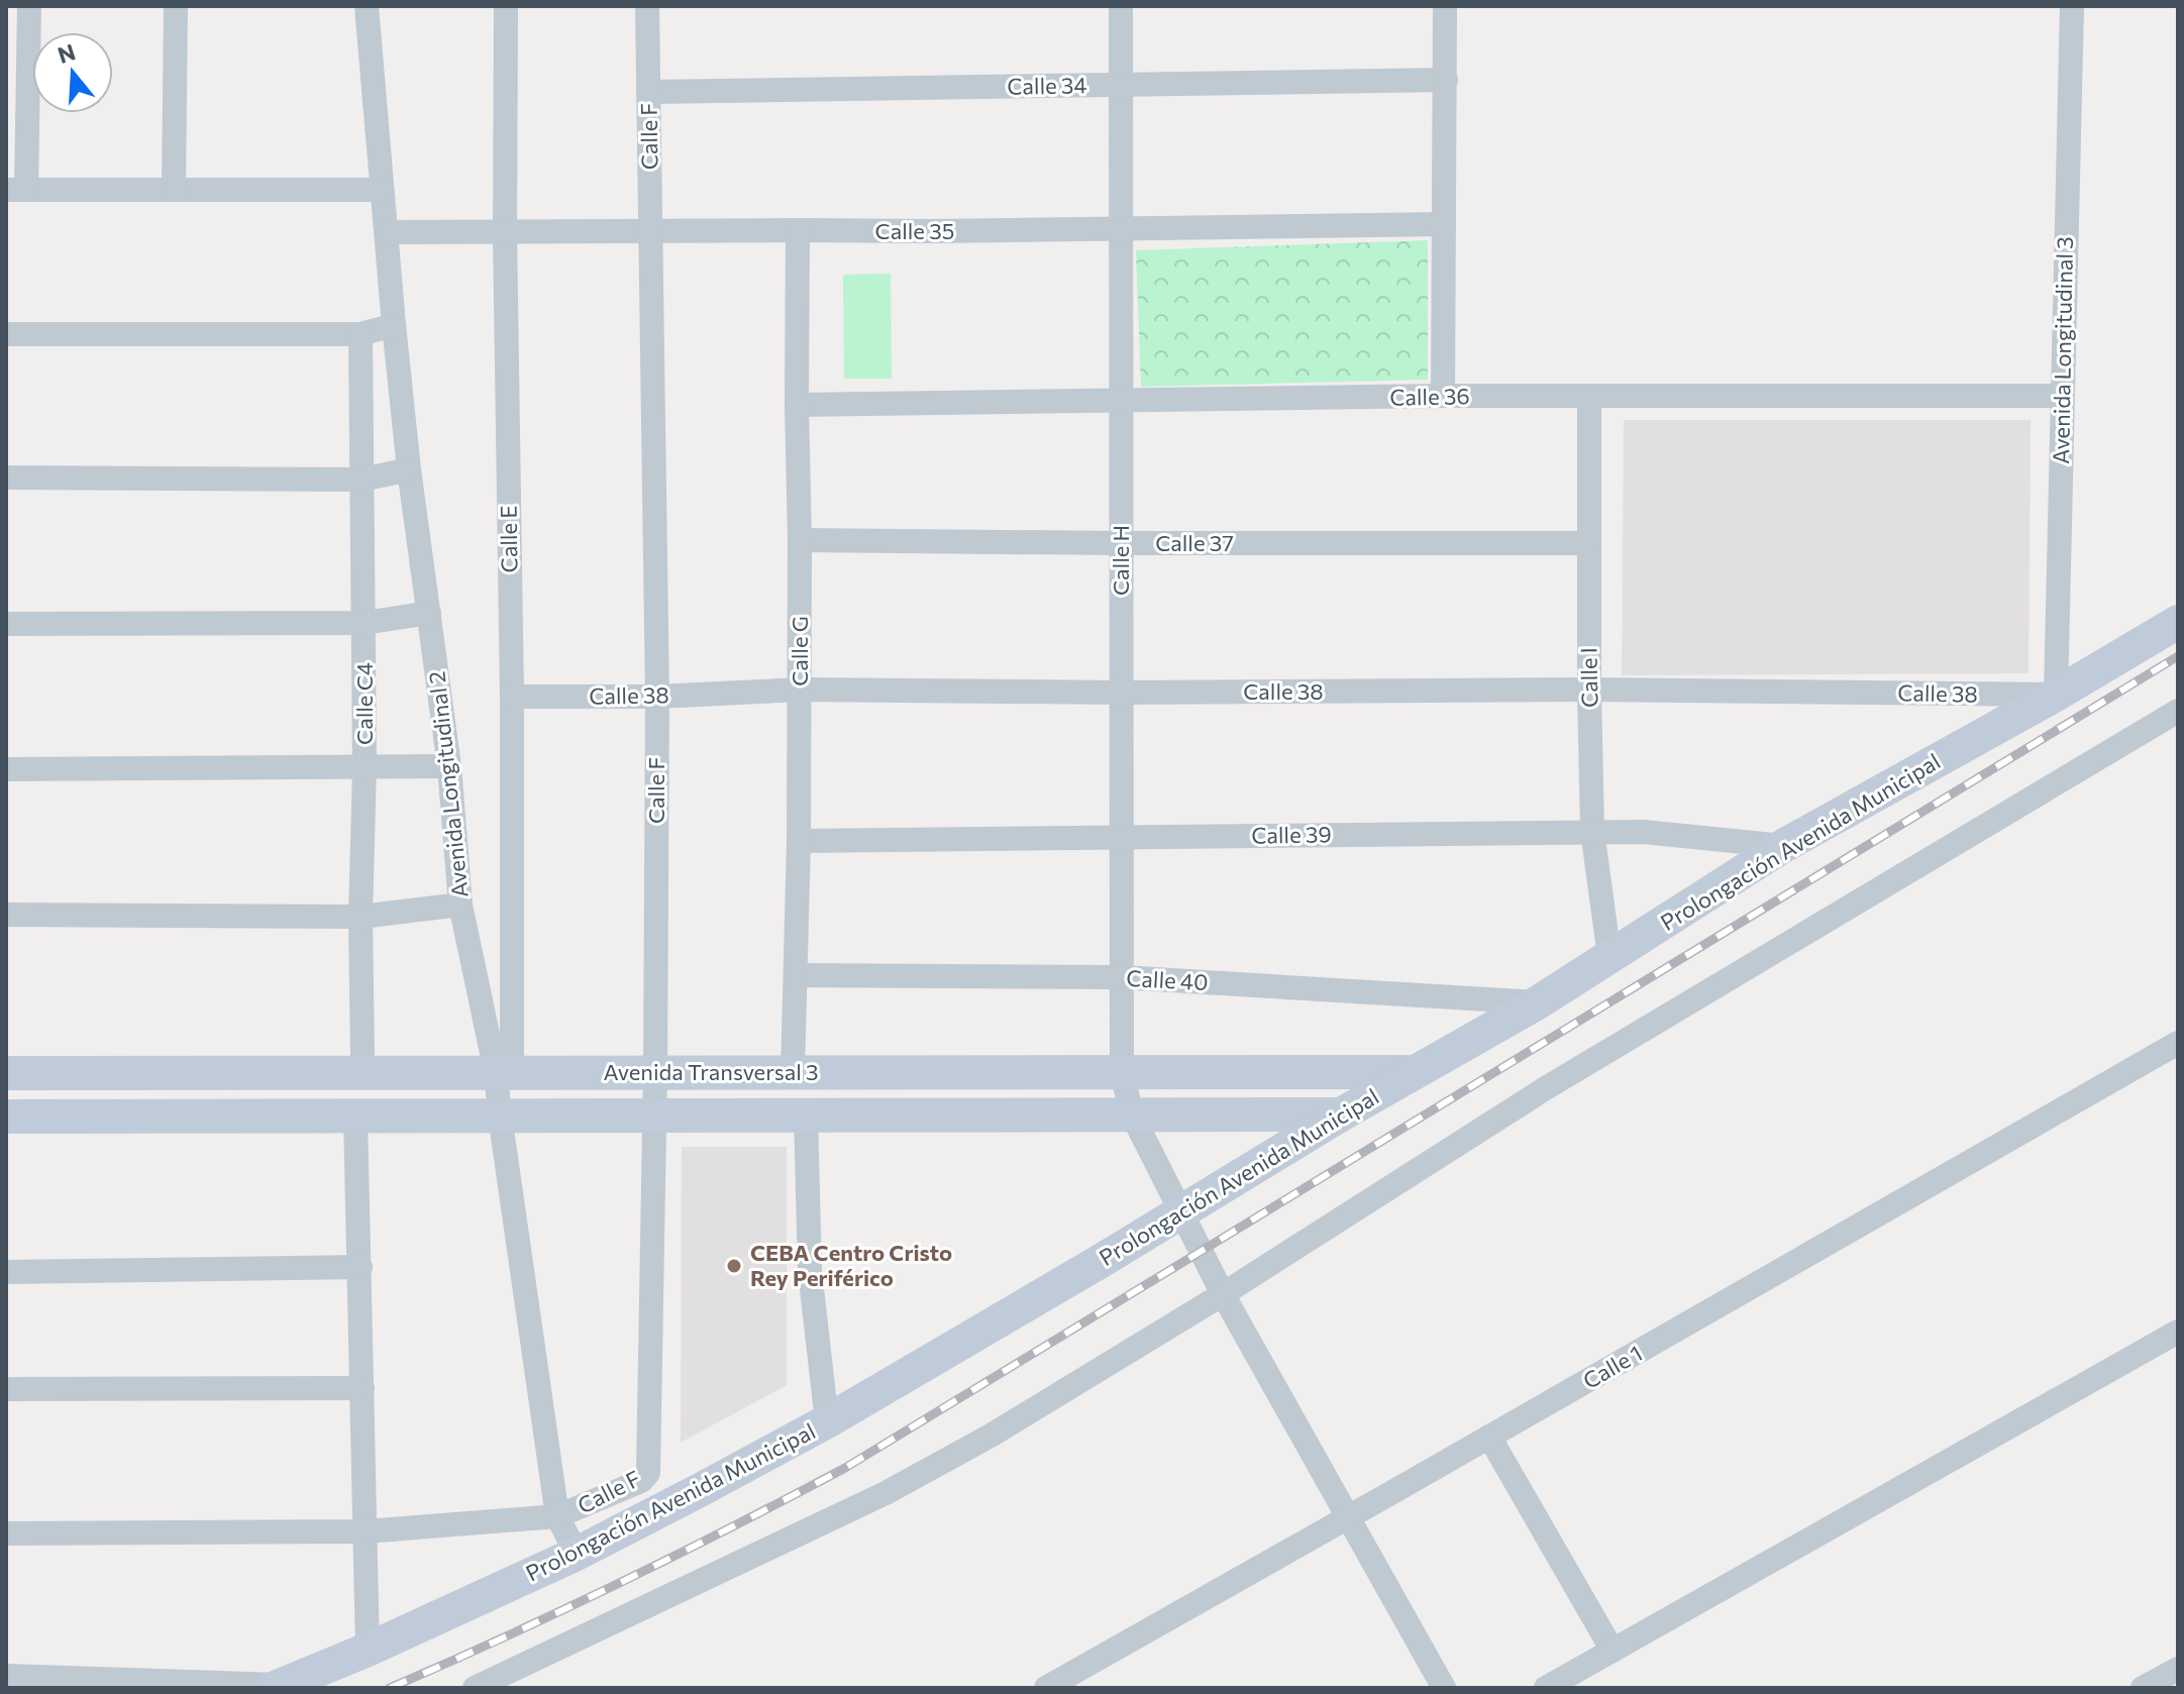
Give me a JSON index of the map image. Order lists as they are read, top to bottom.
{
  "streets": {
    "street": [
      "Calle 34",
      "Calle F",
      "Calle 35",
      "Avenida Longitudinal 3",
      "Calle 36",
      "Calle E",
      "Calle 37",
      "Calle H",
      "Calle G",
      "Calle I",
      "Calle 38",
      "Calle C4",
      "Avenida Longitudinal 2",
      "Calle 39",
      "Prolongación Avenida Municipal",
      "Calle 40",
      "Avenida Transversal 3",
      "Calle 1"
    ]
  },
  "crossings": [
    ["Calle 34", "Calle F"],
    ["Calle 34", "Calle H"],
    ["Calle F", "Calle 35"],
    ["Calle F", "Calle 38"],
    ["Calle F", "Avenida Longitudinal 2"],
    ["Calle F", "Avenida Transversal 3"],
    ["Calle 35", "Calle E"],
    ["Calle 35", "Calle H"],
    ["Calle 35", "Calle G"],
    ["Calle 35", "Avenida Longitudinal 2"],
    ["Avenida Longitudinal 3", "Calle 36"],
    ["Avenida Longitudinal 3", "Calle 38"],
    ["Avenida Longitudinal 3", "Prolongación Avenida Municipal"],
    ["Calle 36", "Calle H"],
    ["Calle 36", "Calle G"],
    ["Calle 36", "Calle I"],
    ["Calle E", "Calle 38"],
    ["Calle E", "Avenida Longitudinal 2"],
    ["Calle E", "Avenida Transversal 3"],
    ["Calle 37", "Calle H"],
    ["Calle 37", "Calle G"],
    ["Calle 37", "Calle I"],
    ["Calle H", "Calle 38"],
    ["Calle H", "Calle 39"],
    ["Calle H", "Prolongación Avenida Municipal"],
    ["Calle H", "Calle 40"],
    ["Calle H", "Avenida Transversal 3"],
    ["Calle H", "Calle 1"],
    ["Calle G", "Calle 38"],
    ["Calle G", "Calle 39"],
    ["Calle G", "Calle 40"],
    ["Calle G", "Avenida Transversal 3"],
    ["Calle I", "Calle 38"],
    ["Calle I", "Calle 39"],
    ["Calle I", "Prolongación Avenida Municipal"],
    ["Calle 38", "Prolongación Avenida Municipal"],
    ["Calle C4", "Avenida Transversal 3"],
    ["Avenida Longitudinal 2", "Prolongación Avenida Municipal"],
    ["Avenida Longitudinal 2", "Avenida Transversal 3"],
    ["Calle 39", "Prolongación Avenida Municipal"],
    ["Prolongación Avenida Municipal", "Calle 40"],
    ["Prolongación Avenida Municipal", "Avenida Transversal 3"]
  ],
  "places": ["CEBA Centro Cristo Rey Periférico"],
  "north": "top"
}
